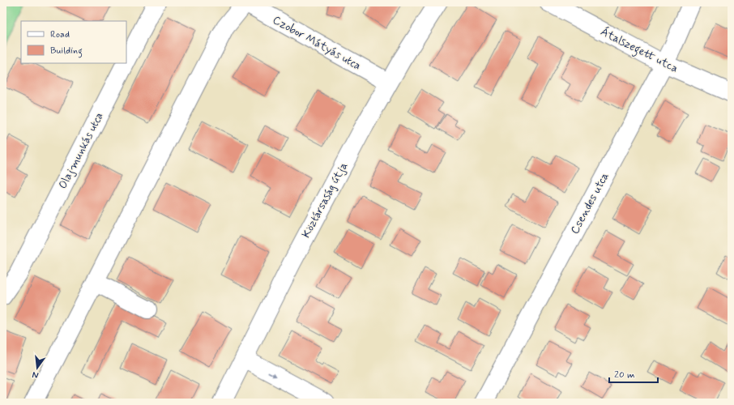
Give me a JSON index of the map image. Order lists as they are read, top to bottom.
{
  "streets": {
    "street": [
      "Czobor Mátyás utca",
      "Átalszegett utca",
      "Olajmunkás utca",
      "Köztársaság útja",
      "Csendes utca"
    ]
  },
  "crossings": [
    ["Czobor Mátyás utca", "Köztársaság útja"],
    ["Átalszegett utca", "Csendes utca"]
  ],
  "legend": ["Road", "Building"],
  "scale_bar": "20 m",
  "north": "bottom"
}
